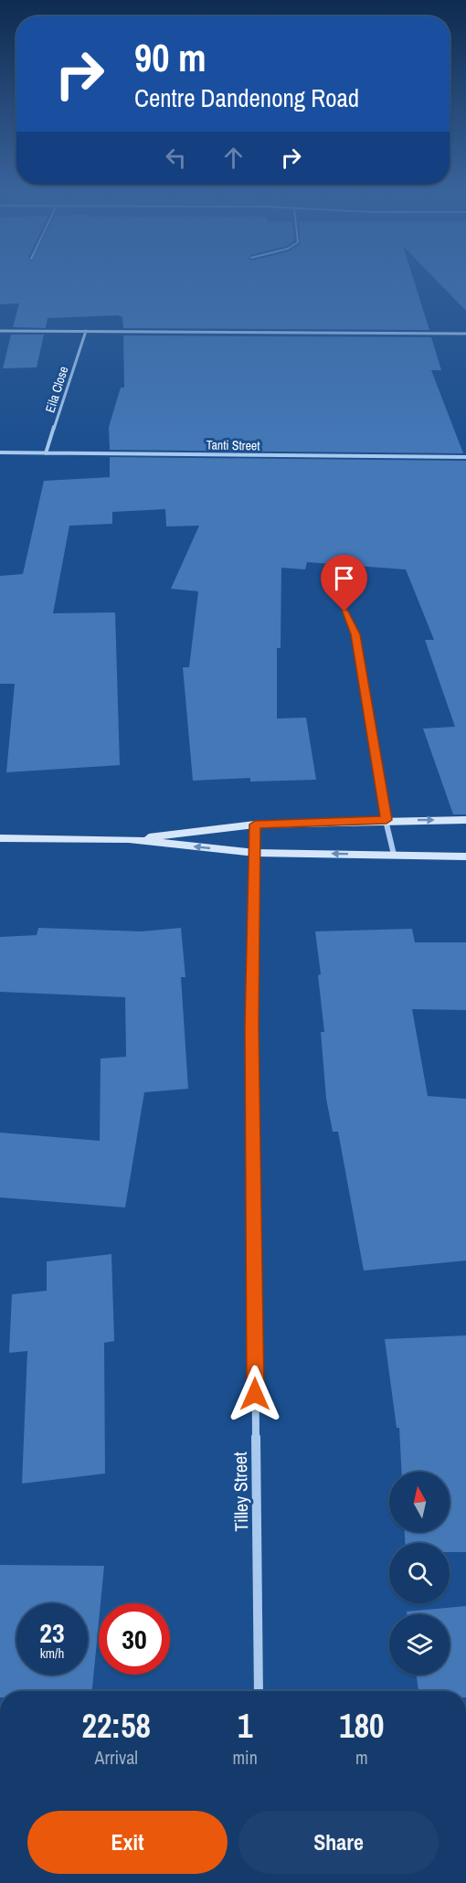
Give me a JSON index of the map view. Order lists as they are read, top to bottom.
{
  "streets": {
    "street": ["Eila Close", "Tanti Street", "Tilley Street"]
  },
  "crossings": [
    ["Eila Close", "Tanti Street"]
  ],
  "north": "top",
  "page": {
    "turn": ["90 m", "Centre Dandenong Road"],
    "speed": "23 km/h",
    "limit": "30",
    "eta": [
      "22:58",
      "Arrival",
      "1",
      "min",
      "180",
      "m"
    ],
    "buttons": ["Exit", "Share"]
  }
}
